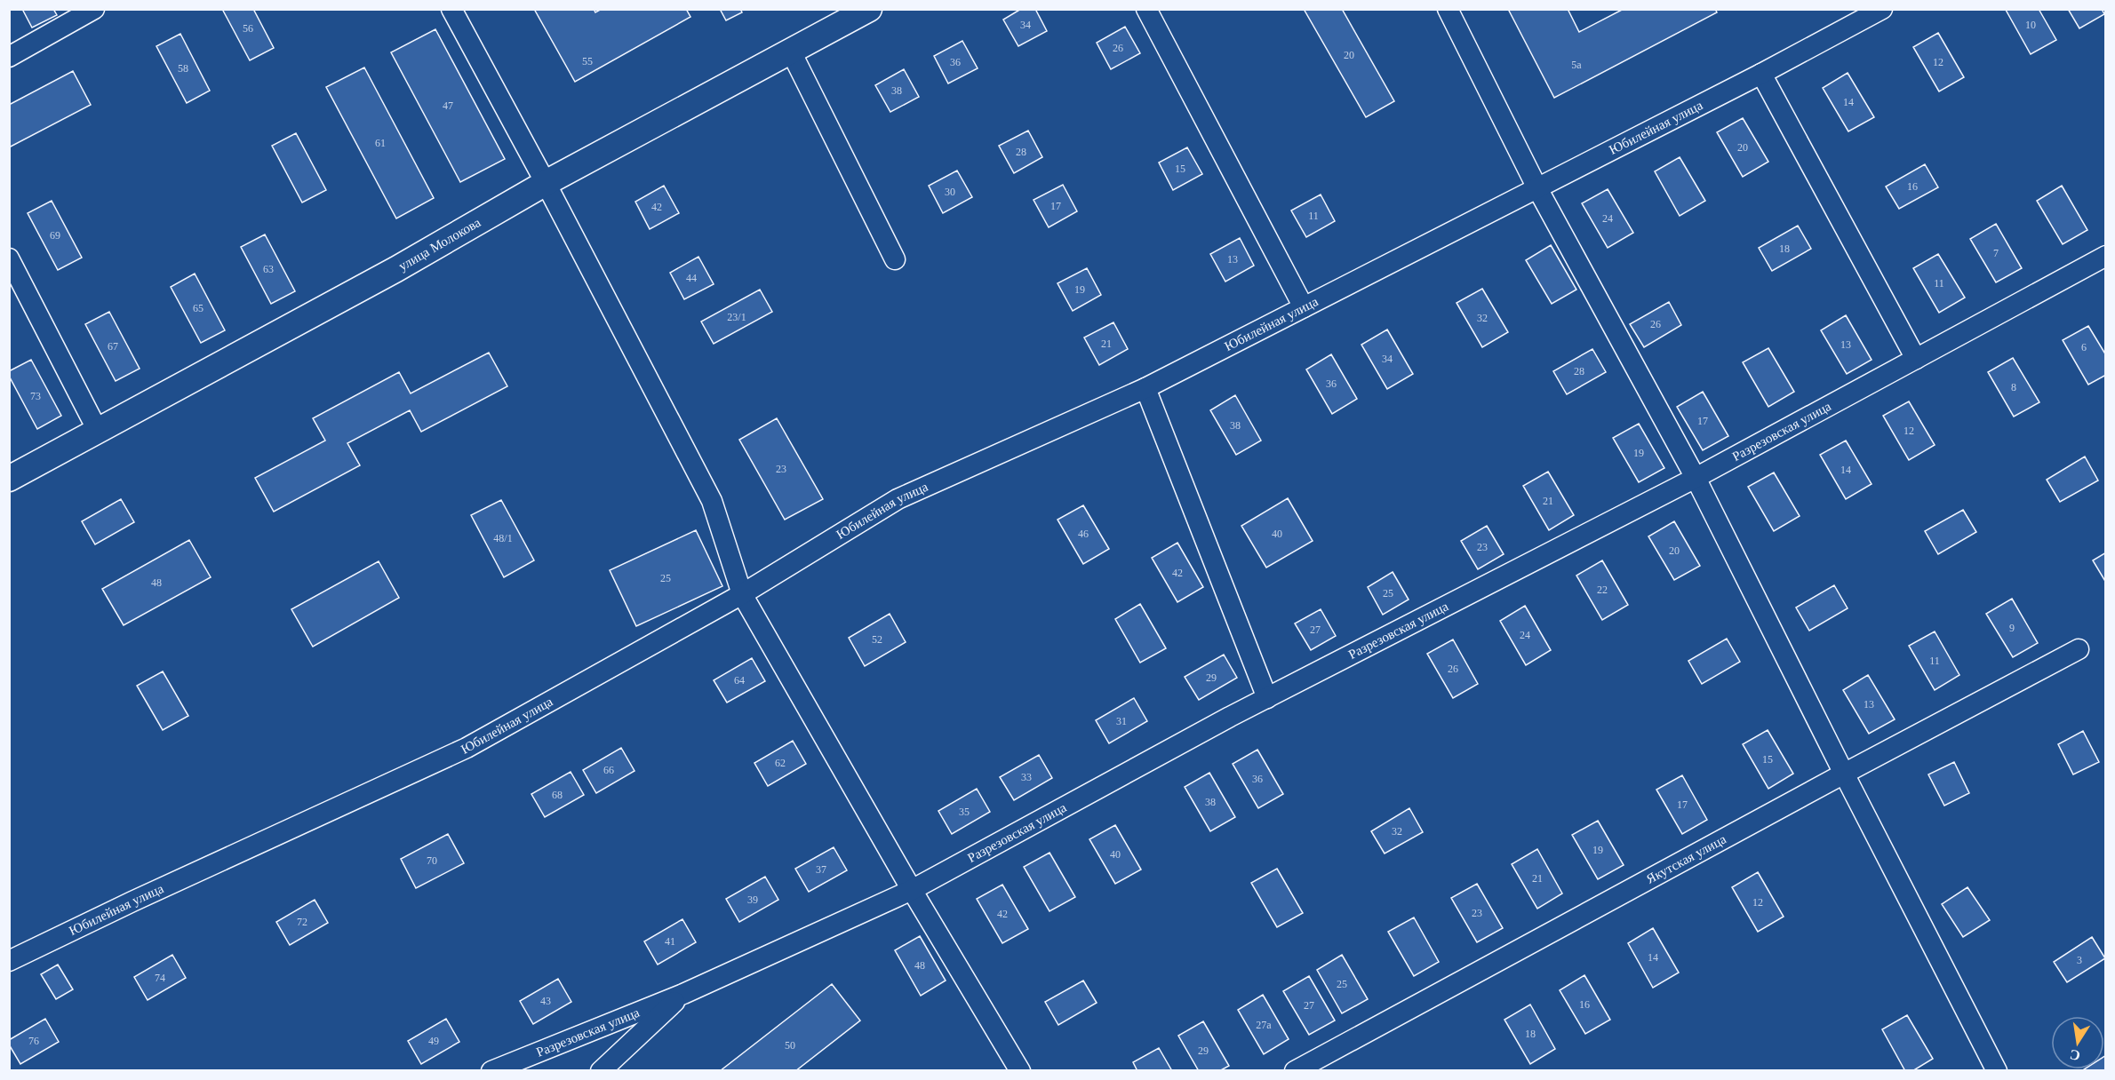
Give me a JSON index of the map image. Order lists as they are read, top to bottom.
{
  "streets": {
    "street": [
      "Юбилейная улица",
      "улица Молокова",
      "Разрезовская улица",
      "Якутская улица"
    ]
  },
  "house_numbers": [
    "34",
    "10",
    "56",
    "26",
    "20",
    "55",
    "36",
    "12",
    "5а",
    "58",
    "38",
    "14",
    "47",
    "61",
    "20",
    "28",
    "15",
    "16",
    "30",
    "17",
    "42",
    "11",
    "24",
    "69",
    "18",
    "7",
    "13",
    "63",
    "44",
    "11",
    "19",
    "65",
    "23/1",
    "32",
    "26",
    "21",
    "13",
    "67",
    "6",
    "34",
    "28",
    "36",
    "8",
    "73",
    "17",
    "38",
    "12",
    "19",
    "23",
    "14",
    "21",
    "46",
    "40",
    "48/1",
    "23",
    "20",
    "42",
    "25",
    "48",
    "22",
    "25",
    "9",
    "27",
    "24",
    "52",
    "11",
    "26",
    "29",
    "64",
    "13",
    "31",
    "15",
    "62",
    "66",
    "33",
    "36",
    "68",
    "38",
    "17",
    "35",
    "32",
    "19",
    "40",
    "70",
    "37",
    "21",
    "39",
    "12",
    "23",
    "42",
    "72",
    "41",
    "14",
    "3",
    "48",
    "74",
    "25",
    "43",
    "16",
    "27",
    "27а",
    "18",
    "76",
    "49",
    "50",
    "29"
  ],
  "north": "bottom"
}
